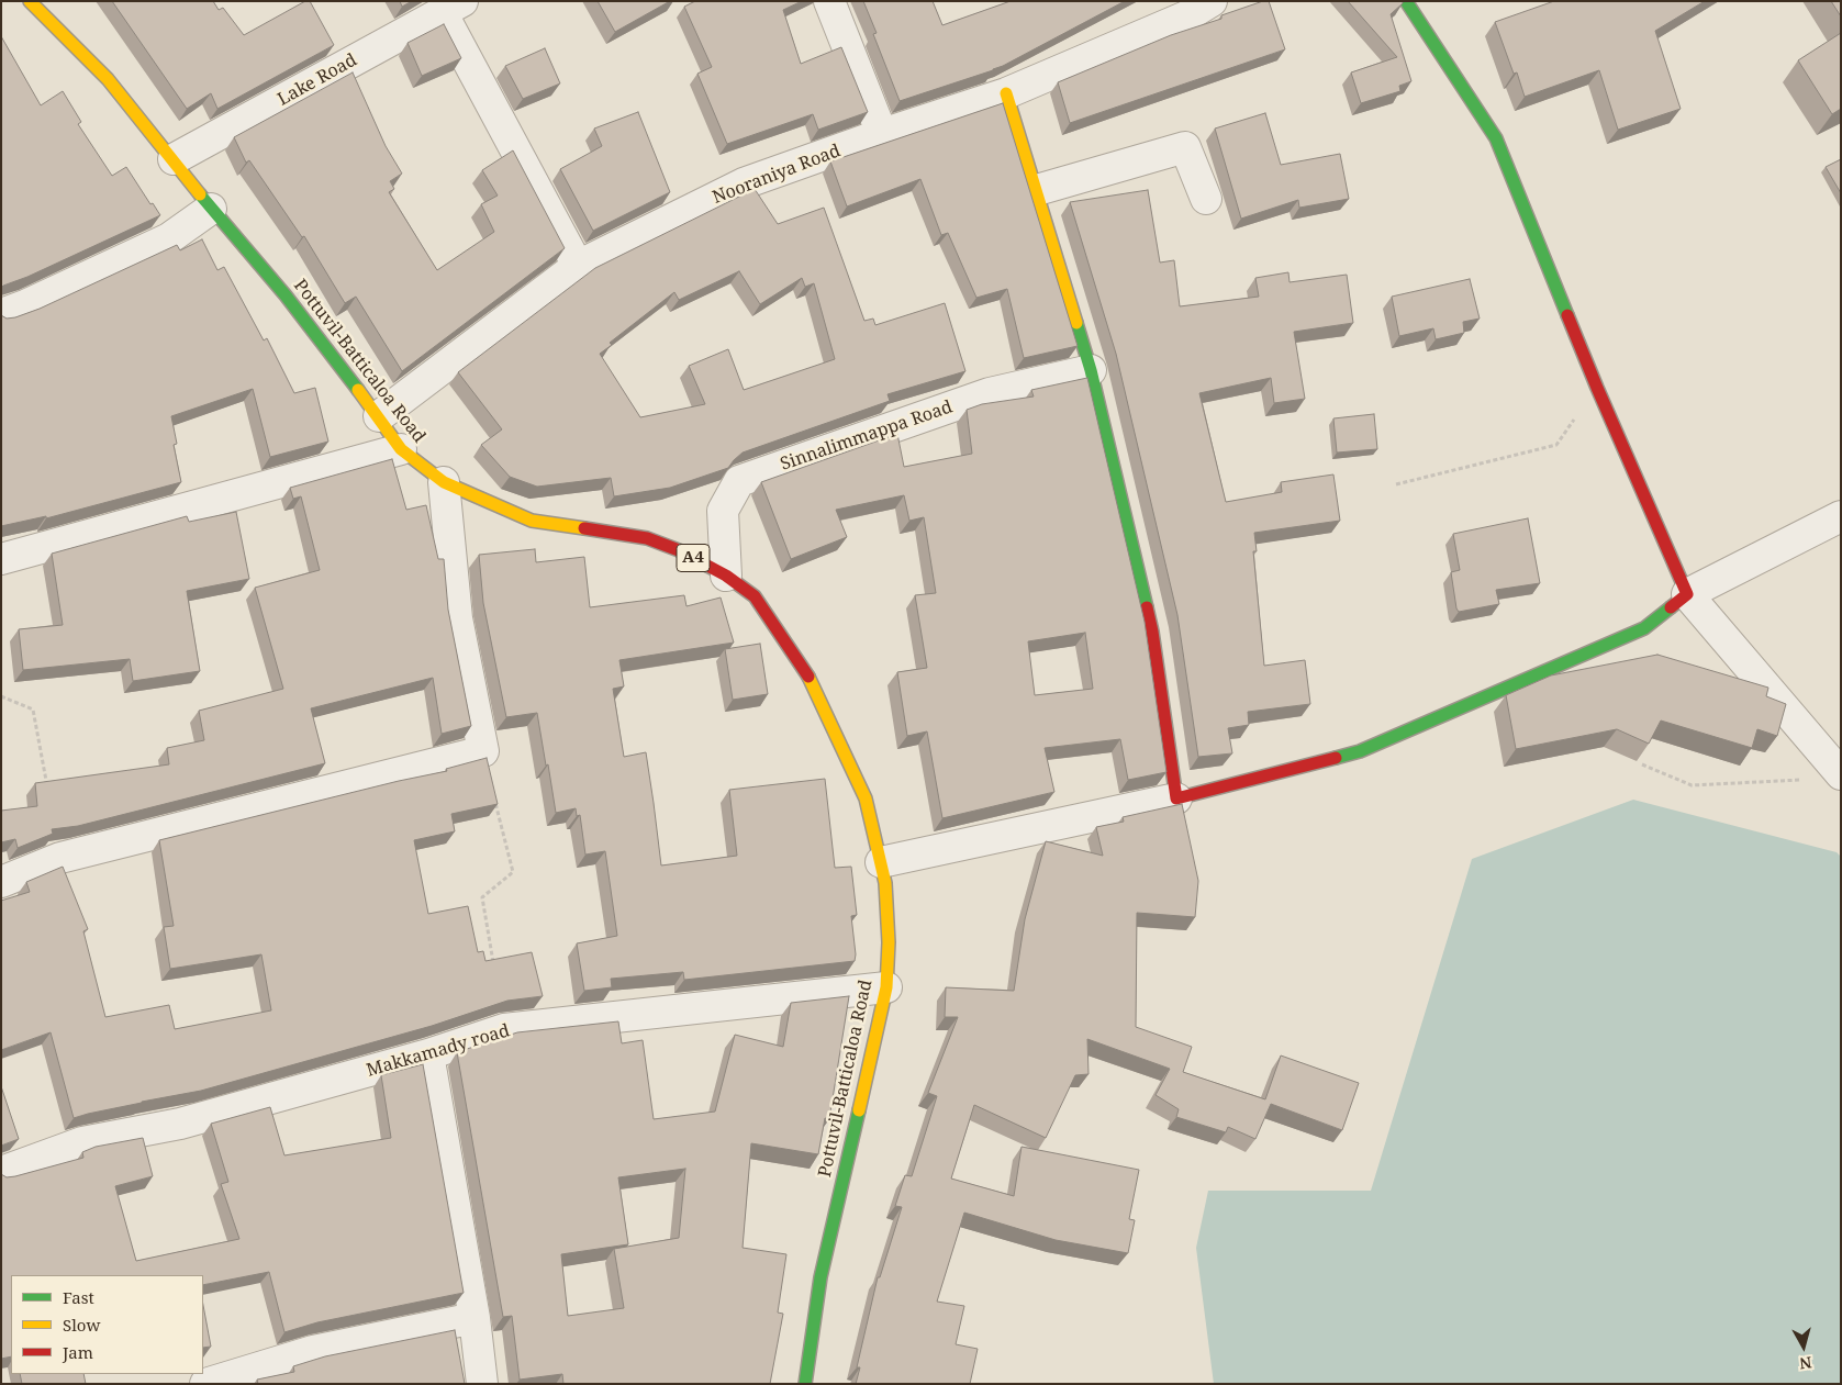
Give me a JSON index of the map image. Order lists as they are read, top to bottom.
{
  "streets": {
    "main road": ["Pottuvil-Batticaloa Road", "A4"],
    "street": [
      "Lake Road",
      "Nooraniya Road",
      "Sinnalimmappa Road",
      "Makkamady road"
    ]
  },
  "crossings": [
    ["Lake Road", "Pottuvil-Batticaloa Road"],
    ["Nooraniya Road", "Pottuvil-Batticaloa Road"],
    ["Pottuvil-Batticaloa Road", "Sinnalimmappa Road"],
    ["Pottuvil-Batticaloa Road", "Makkamady road"]
  ],
  "legend": ["Fast", "Slow", "Jam"],
  "north": "bottom"
}
